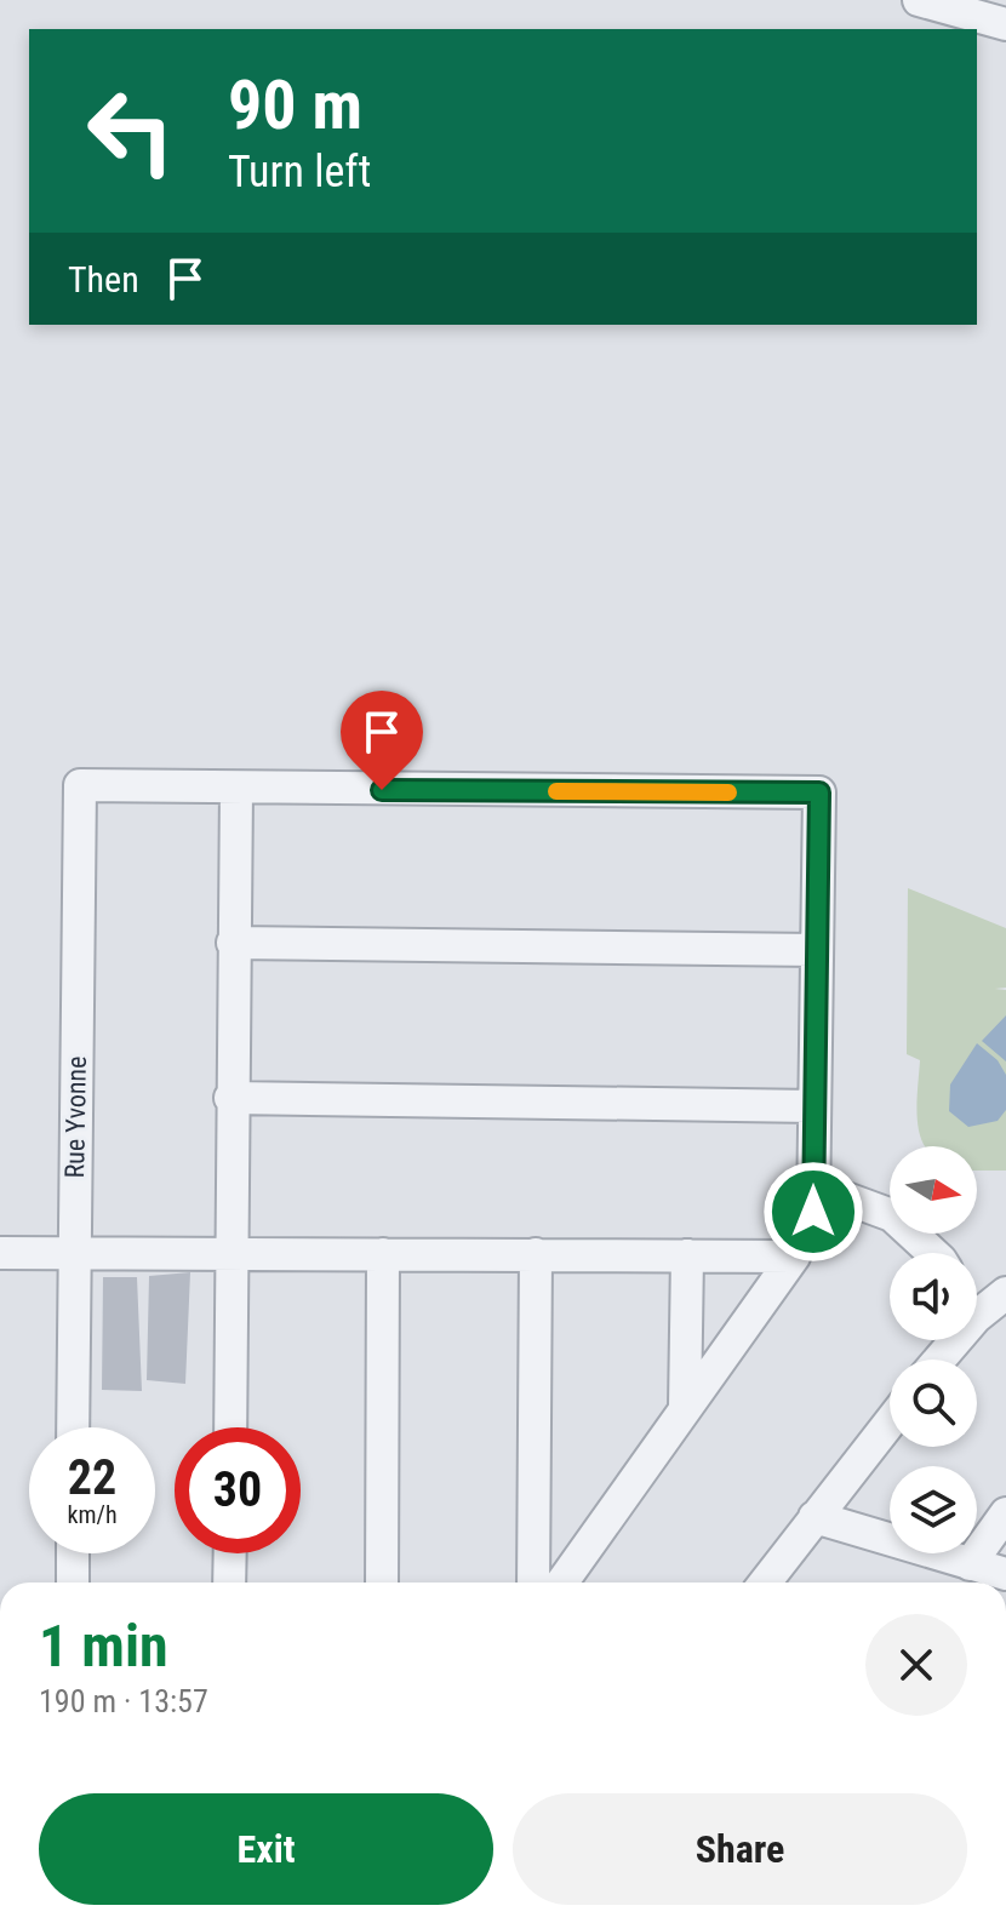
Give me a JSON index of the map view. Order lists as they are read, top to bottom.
{
  "streets": {
    "street": ["Rue Yvonne"]
  },
  "north": "right",
  "page": {
    "turn": ["90 m", "Turn left"],
    "then": "Then",
    "speed": "22 km/h",
    "limit": "30",
    "heading": ["1 min", "190 m · 13:57"],
    "buttons": ["Exit", "Share"]
  }
}
